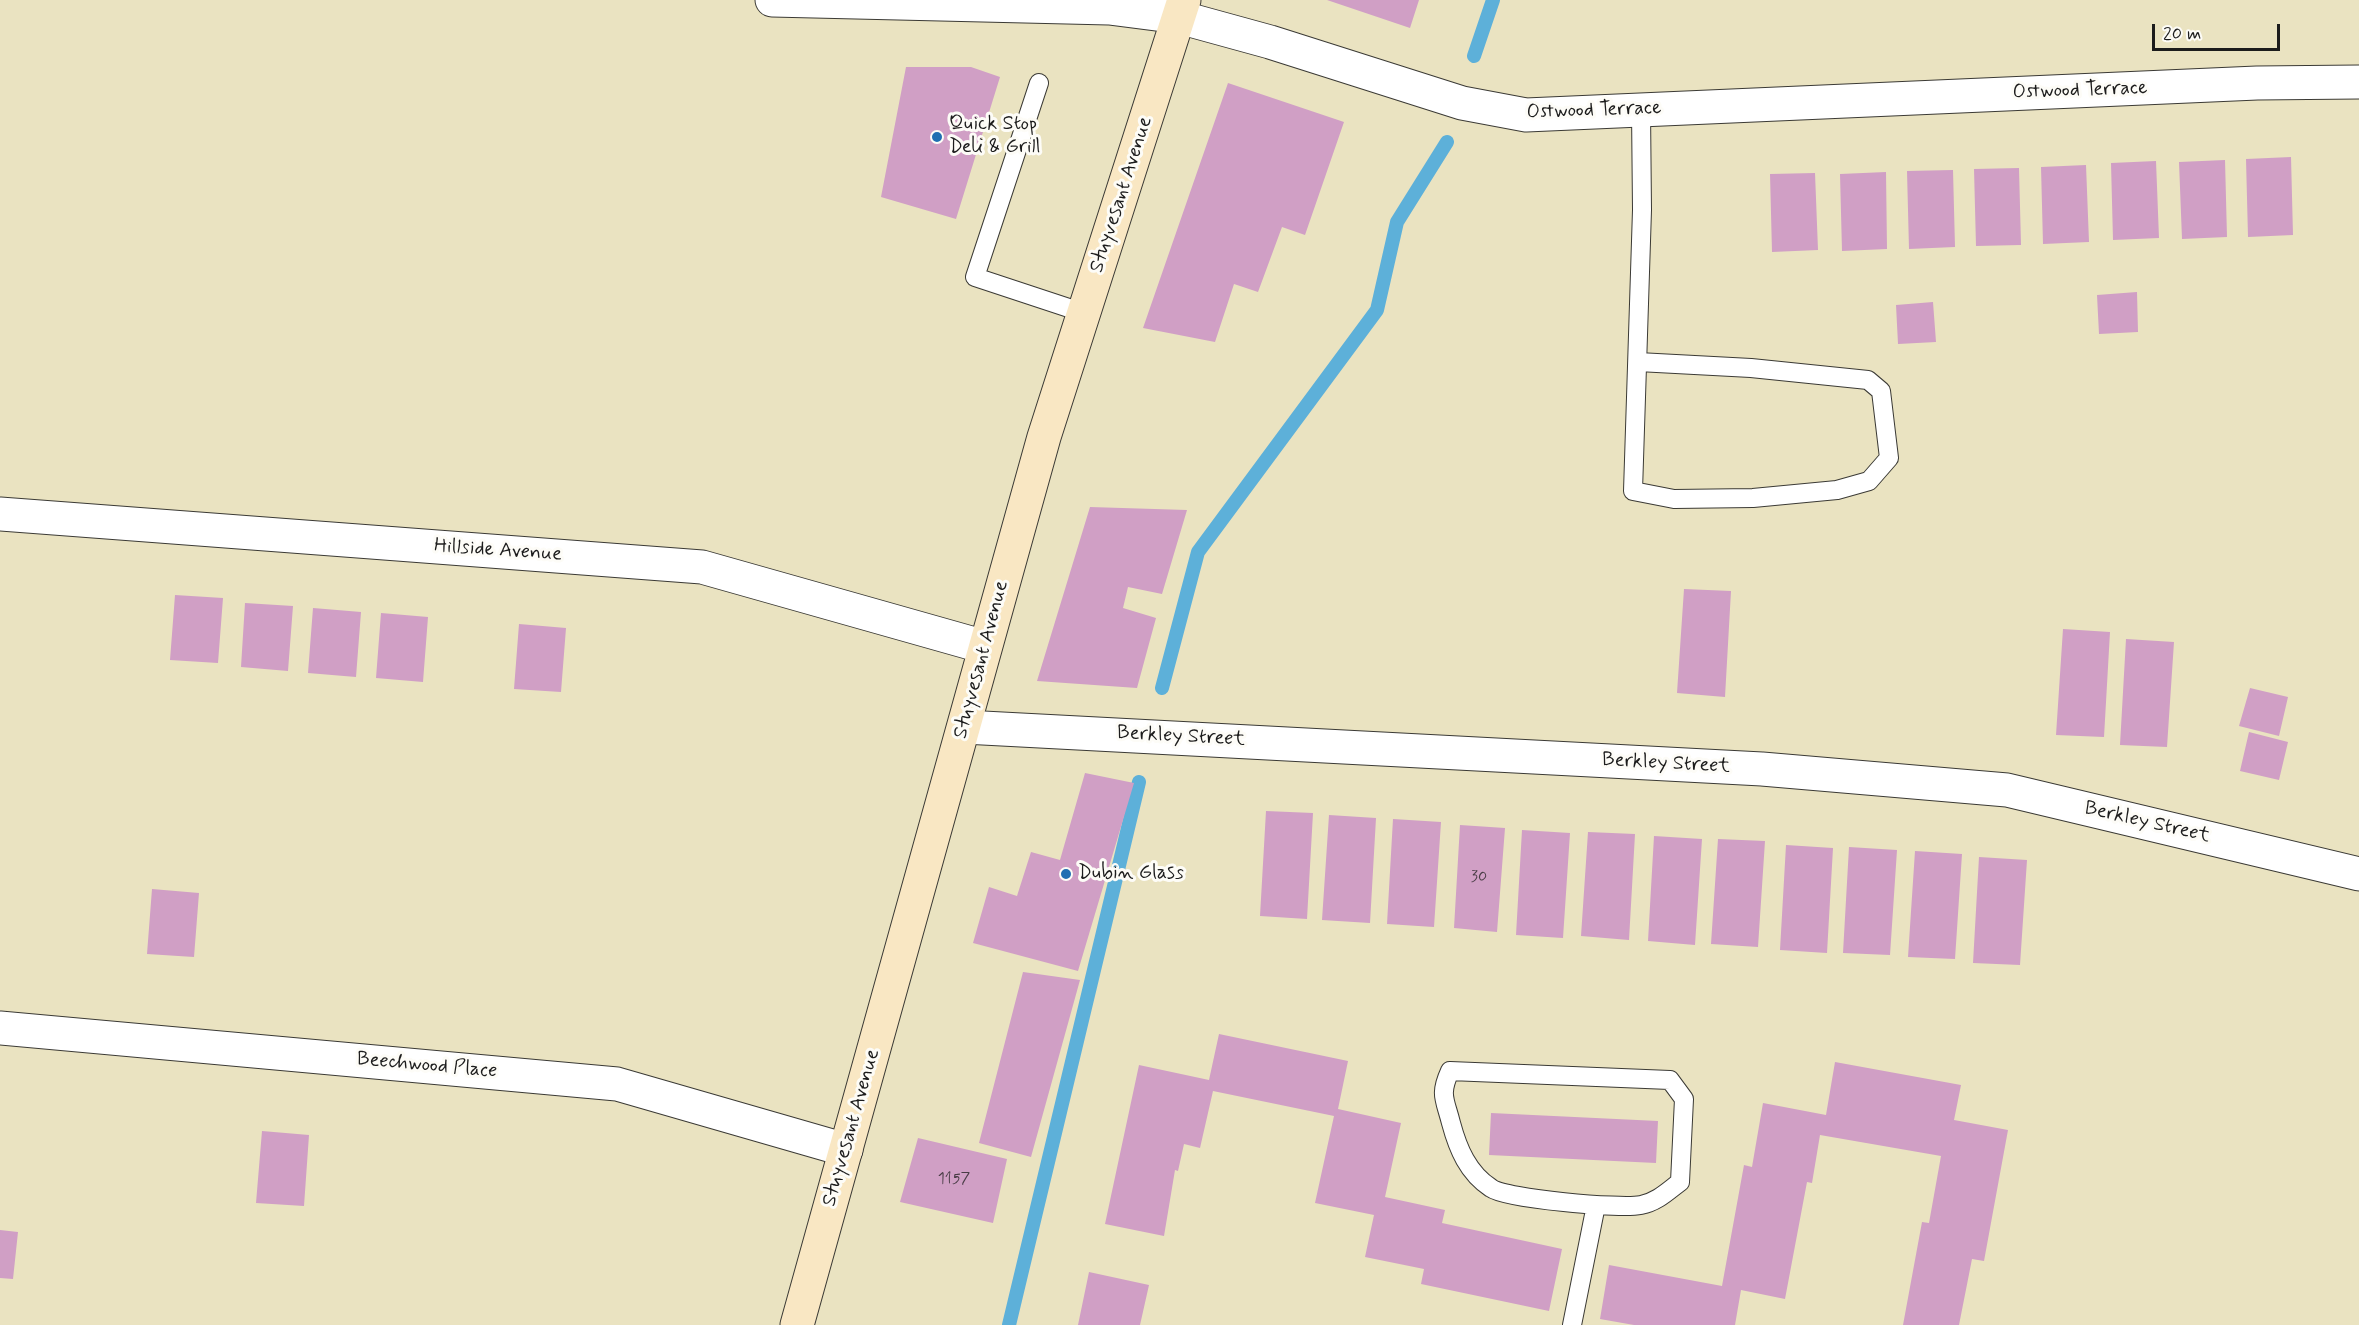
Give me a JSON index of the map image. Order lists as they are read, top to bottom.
{
  "streets": {
    "main road": ["Stuyvesant Avenue"],
    "street": [
      "Ostwood Terrace",
      "Hillside Avenue",
      "Berkley Street",
      "Beechwood Place"
    ]
  },
  "crossings": [
    ["Ostwood Terrace", "Stuyvesant Avenue"],
    ["Stuyvesant Avenue", "Hillside Avenue"],
    ["Stuyvesant Avenue", "Berkley Street"],
    ["Stuyvesant Avenue", "Beechwood Place"]
  ],
  "places": ["Quick Stop Deli & Grill", "Dubin Glass"],
  "house_numbers": ["30", "1157"],
  "scale_bar": "20 m"
}
